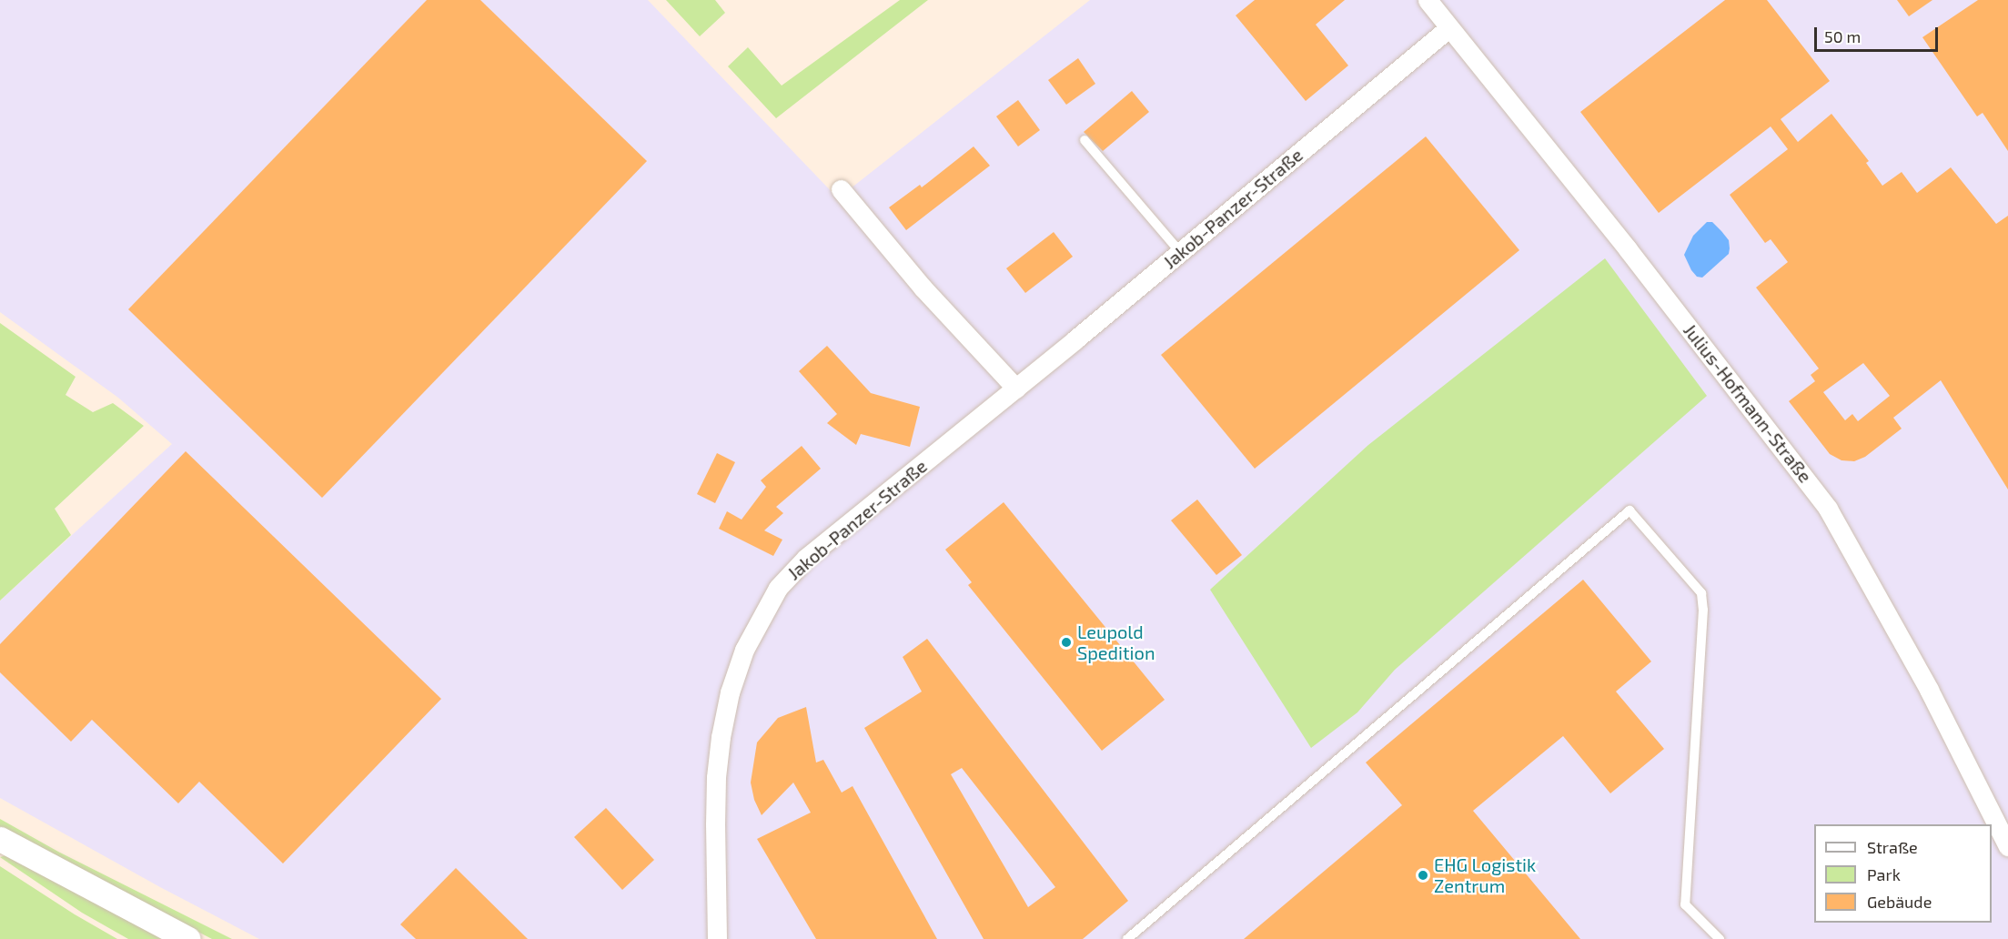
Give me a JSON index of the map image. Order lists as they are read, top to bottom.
{
  "streets": {
    "street": ["Jakob-Panzer-Straße", "Julius-Hofmann-Straße"]
  },
  "crossings": [
    ["Jakob-Panzer-Straße", "Julius-Hofmann-Straße"]
  ],
  "places": ["Leupold Spedition", "EHG Logistik Zentrum"],
  "legend": ["Straße", "Park", "Gebäude"],
  "scale_bar": "50 m"
}
